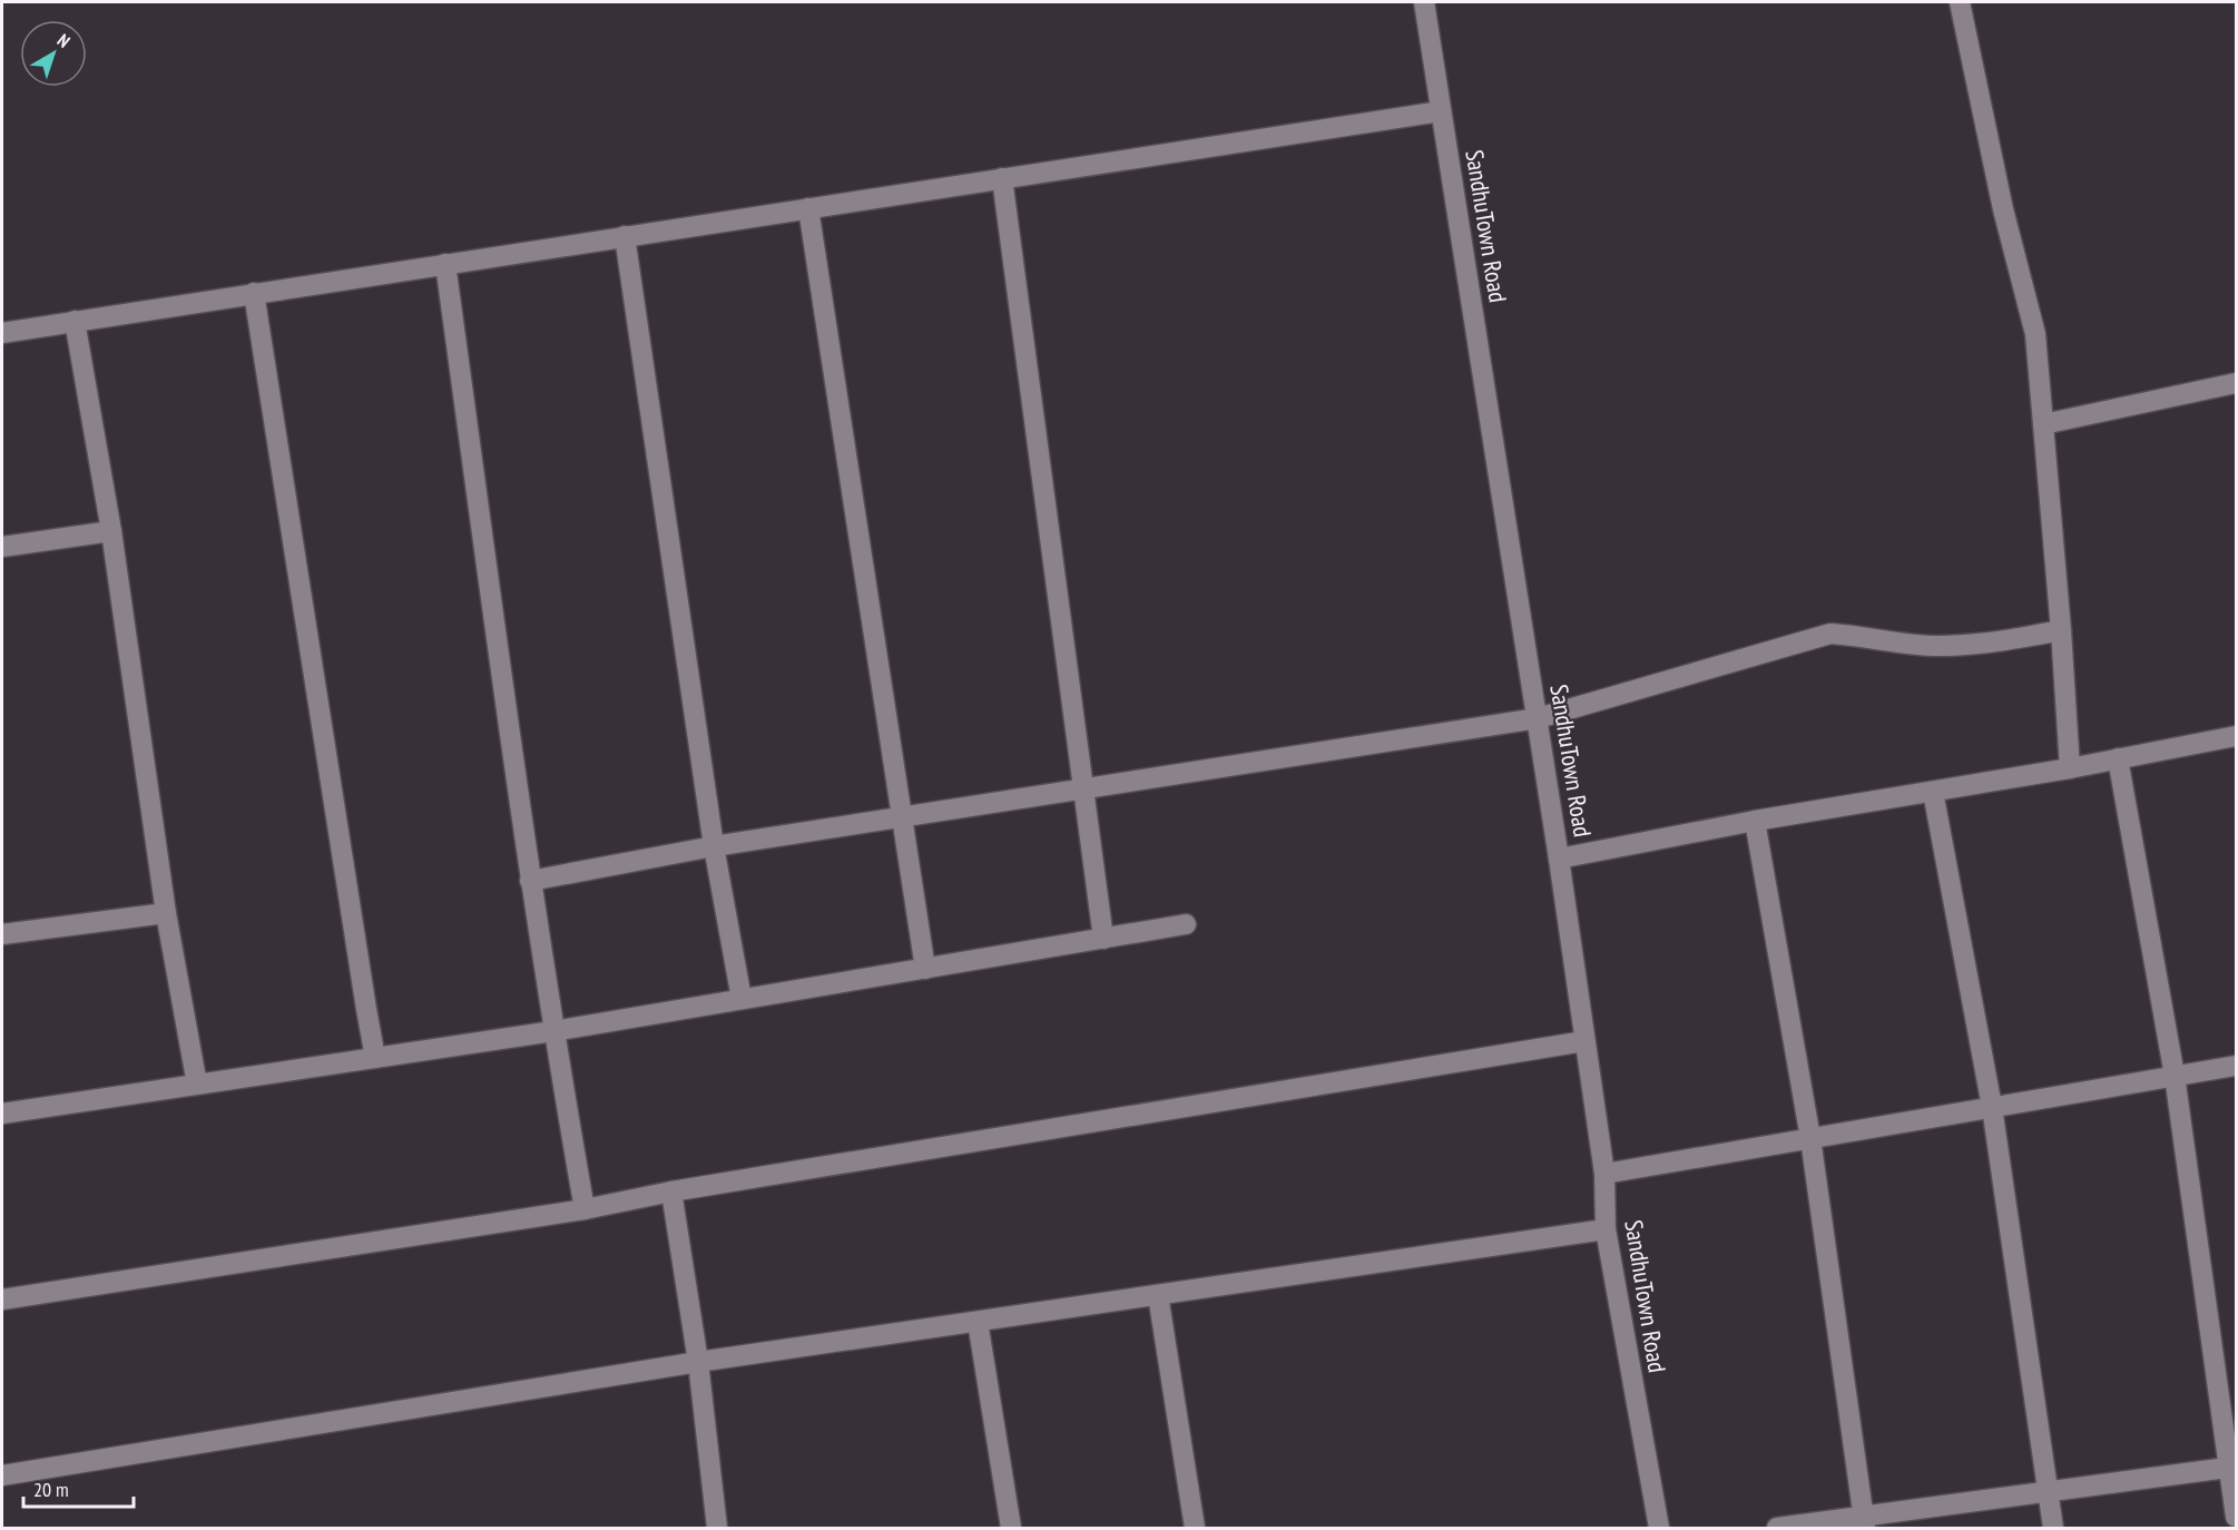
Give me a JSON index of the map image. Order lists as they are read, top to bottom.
{
  "streets": {
    "street": ["SandhuTown Road"]
  },
  "scale_bar": "20 m",
  "north": "top right"
}
